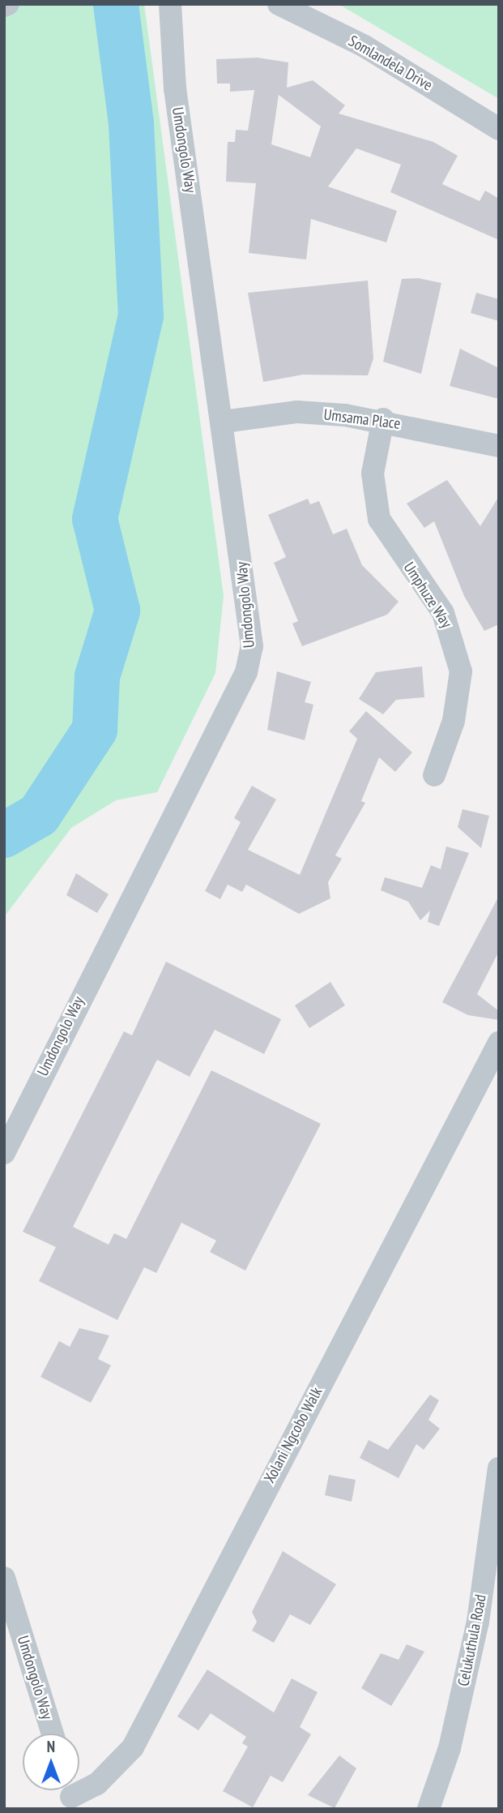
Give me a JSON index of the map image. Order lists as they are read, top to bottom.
{
  "streets": {
    "street": [
      "Somlandela Drive",
      "Umdongolo Way",
      "Umsama Place",
      "Umphuze Way",
      "Xolani Ngcobo Walk",
      "Celukuthula Road"
    ]
  },
  "crossings": [
    ["Umdongolo Way", "Umsama Place"],
    ["Umsama Place", "Umphuze Way"]
  ],
  "north": "top"
}
